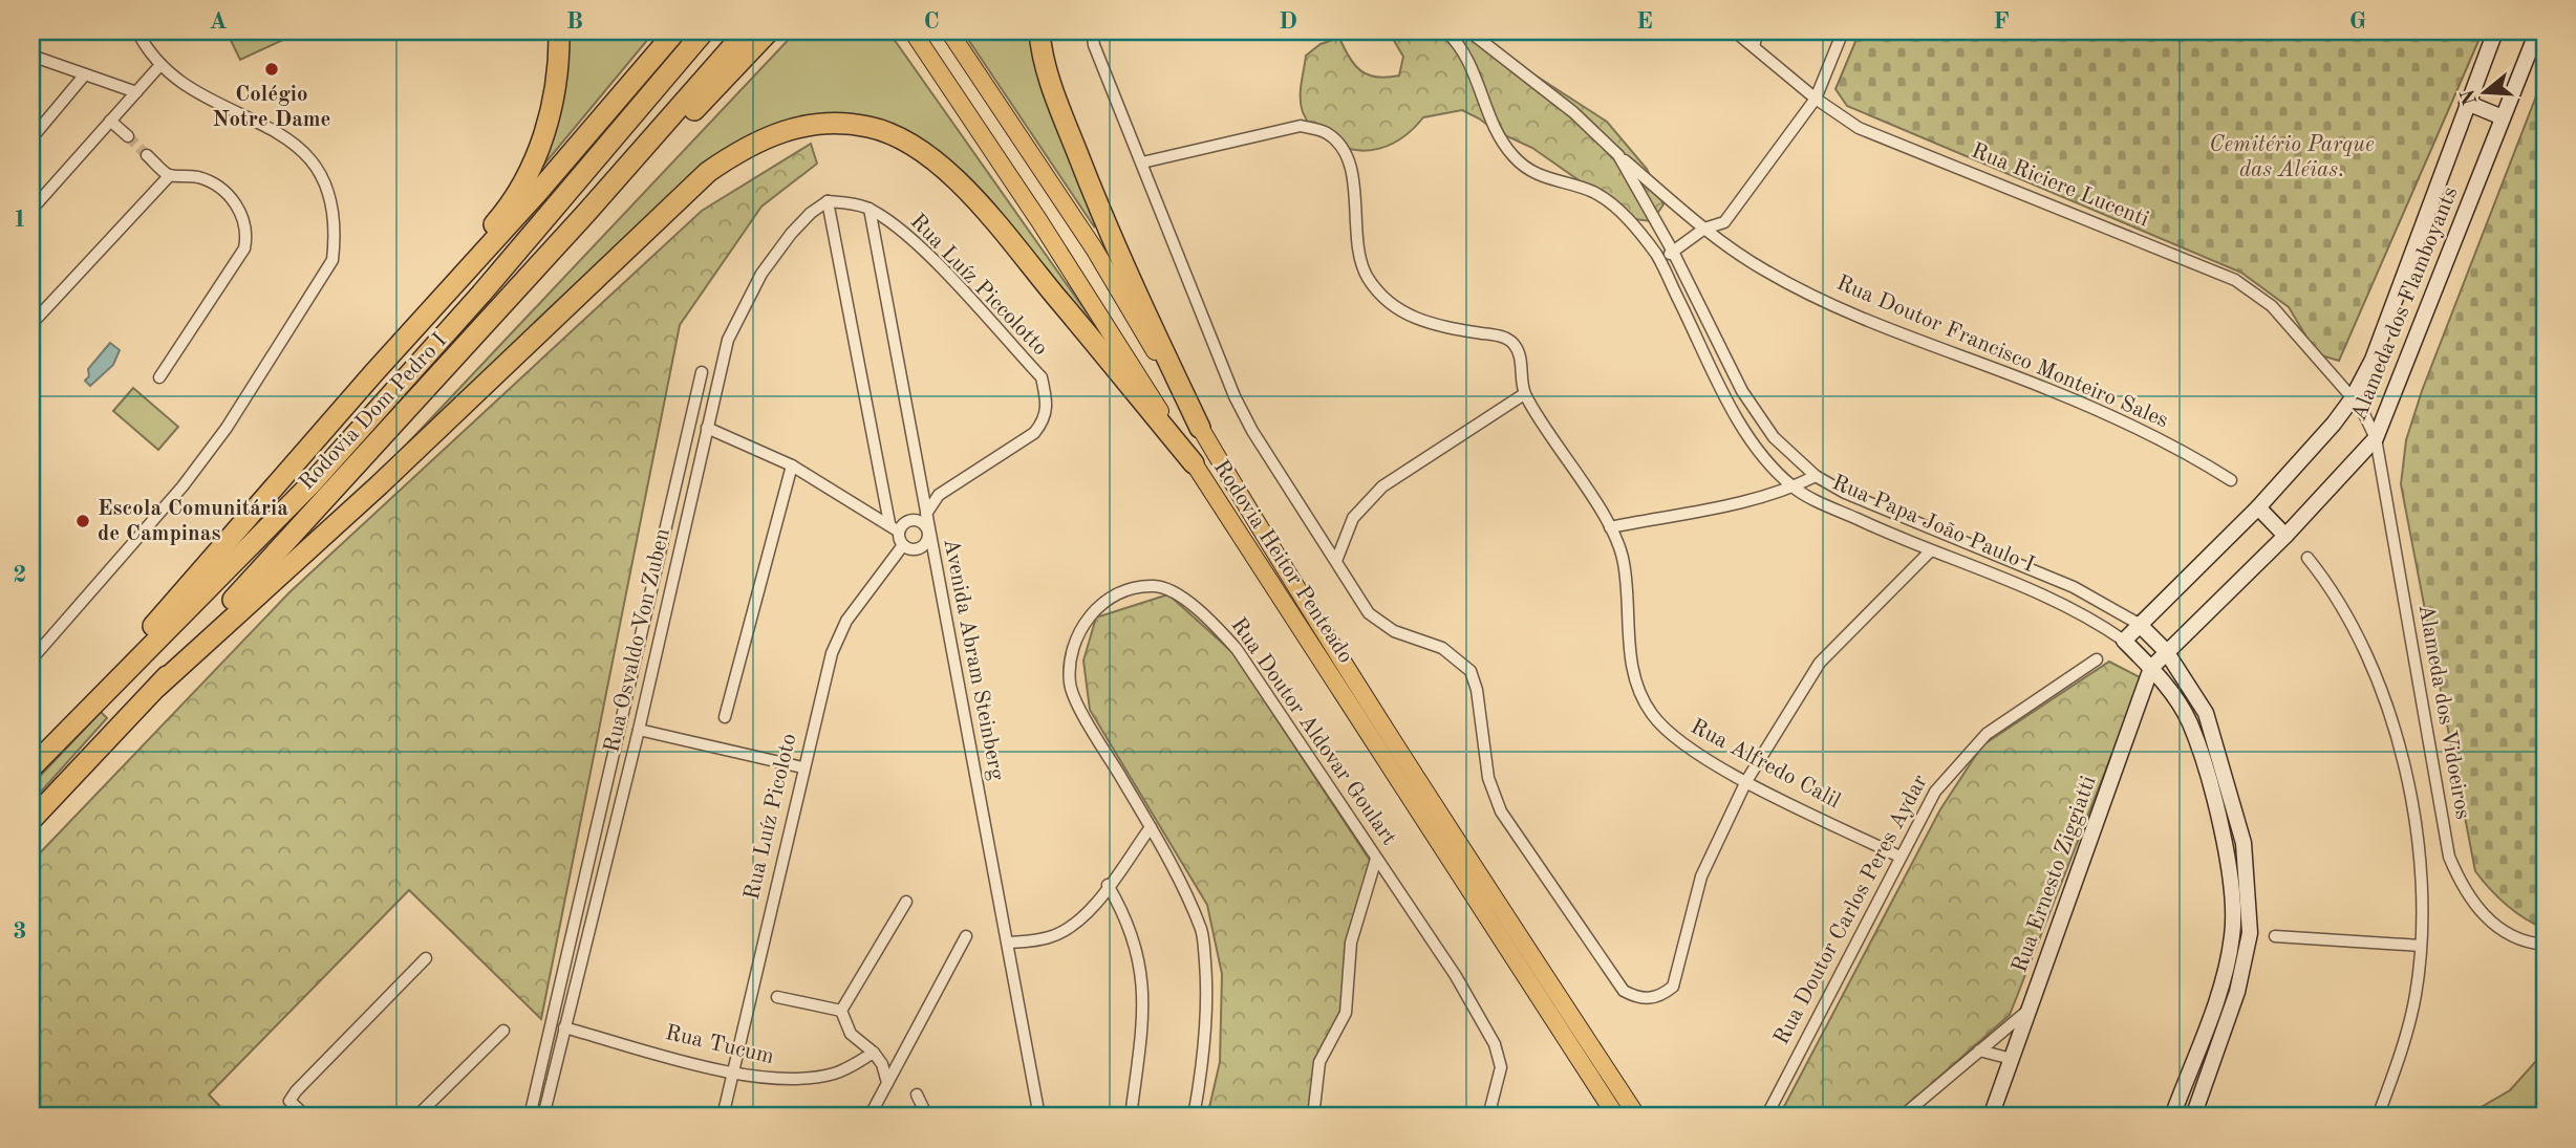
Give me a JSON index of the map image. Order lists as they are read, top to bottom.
{
  "streets": {
    "highway": ["Rodovia Dom Pedro I"],
    "main road": ["Rodovia Heitor Penteado"],
    "street": [
      "Rua Riciere Lucenti",
      "Rua Luíz Piccolotto",
      "Alameda dos Flamboyants",
      "Rua Doutor Francisco Monteiro Sales",
      "Rua Papa João Paulo I",
      "Rua Osvaldo Von Zuben",
      "Avenida Abram Steinberg",
      "Alameda dos Vidoeiros",
      "Rua Doutor Aldovar Goulart",
      "Rua Alfredo Calil",
      "Rua Luíz Picoloto",
      "Rua Ernesto Ziggiatti",
      "Rua Doutor Carlos Peres Aydar",
      "Rua Tucum"
    ]
  },
  "crossings": [
    ["Rua Riciere Lucenti", "Alameda dos Flamboyants"],
    ["Rua Riciere Lucenti", "Alameda dos Vidoeiros"],
    ["Rua Luíz Piccolotto", "Avenida Abram Steinberg"],
    ["Alameda dos Flamboyants", "Rua Papa João Paulo I"],
    ["Alameda dos Flamboyants", "Alameda dos Vidoeiros"],
    ["Alameda dos Flamboyants", "Rua Ernesto Ziggiatti"],
    ["Rua Doutor Francisco Monteiro Sales", "Rua Papa João Paulo I"],
    ["Rua Papa João Paulo I", "Rua Ernesto Ziggiatti"],
    ["Rua Osvaldo Von Zuben", "Rua Tucum"],
    ["Avenida Abram Steinberg", "Rua Luíz Picoloto"],
    ["Rua Alfredo Calil", "Rua Doutor Carlos Peres Aydar"],
    ["Rua Luíz Picoloto", "Rua Tucum"]
  ],
  "parks": ["Cemitério Parque das Aléias."],
  "places": ["Colégio Notre Dame", "Escola Comunitária de Campinas"],
  "north": "left",
  "grid": {
    "columns": [
      "A",
      "B",
      "C",
      "D",
      "E",
      "F",
      "G"
    ],
    "rows": ["1", "2", "3"]
  }
}
